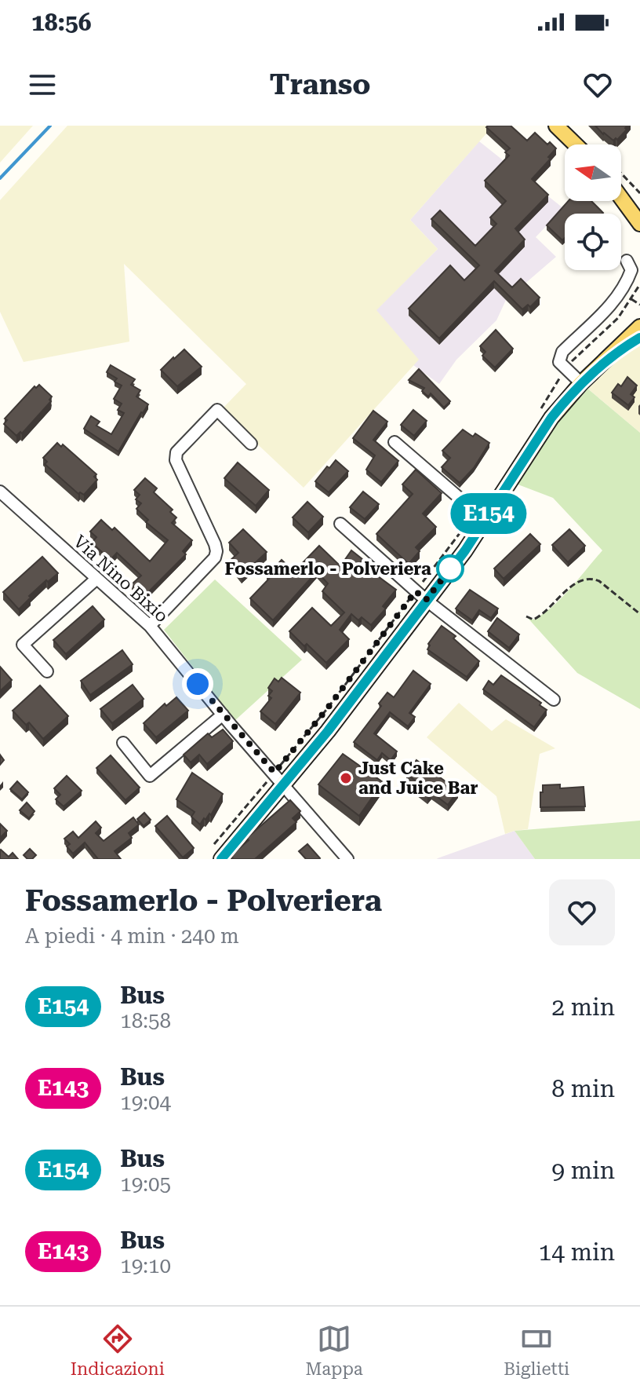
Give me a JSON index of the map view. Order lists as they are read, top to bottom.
{
  "streets": {
    "street": ["Via Nino Bixio"]
  },
  "places": ["Fossamerlo - Polveriera", "Just Cake and Juice Bar"],
  "lines": ["bus line E154"],
  "north": "left",
  "page": {
    "status": "18:56",
    "header": "Transo",
    "on_map": "E154",
    "heading": ["Fossamerlo - Polveriera", "A piedi · 4 min · 240 m"],
    "list": [
      {
        "mark": "E154",
        "name": "Bus",
        "note": "18:58",
        "value": "2 min"
      },
      {
        "mark": "E143",
        "name": "Bus",
        "note": "19:04",
        "value": "8 min"
      },
      {
        "mark": "E154",
        "name": "Bus",
        "note": "19:05",
        "value": "9 min"
      },
      {
        "mark": "E143",
        "name": "Bus",
        "note": "19:10",
        "value": "14 min"
      }
    ],
    "tabs": ["Indicazioni", "Mappa", "Biglietti"]
  }
}
